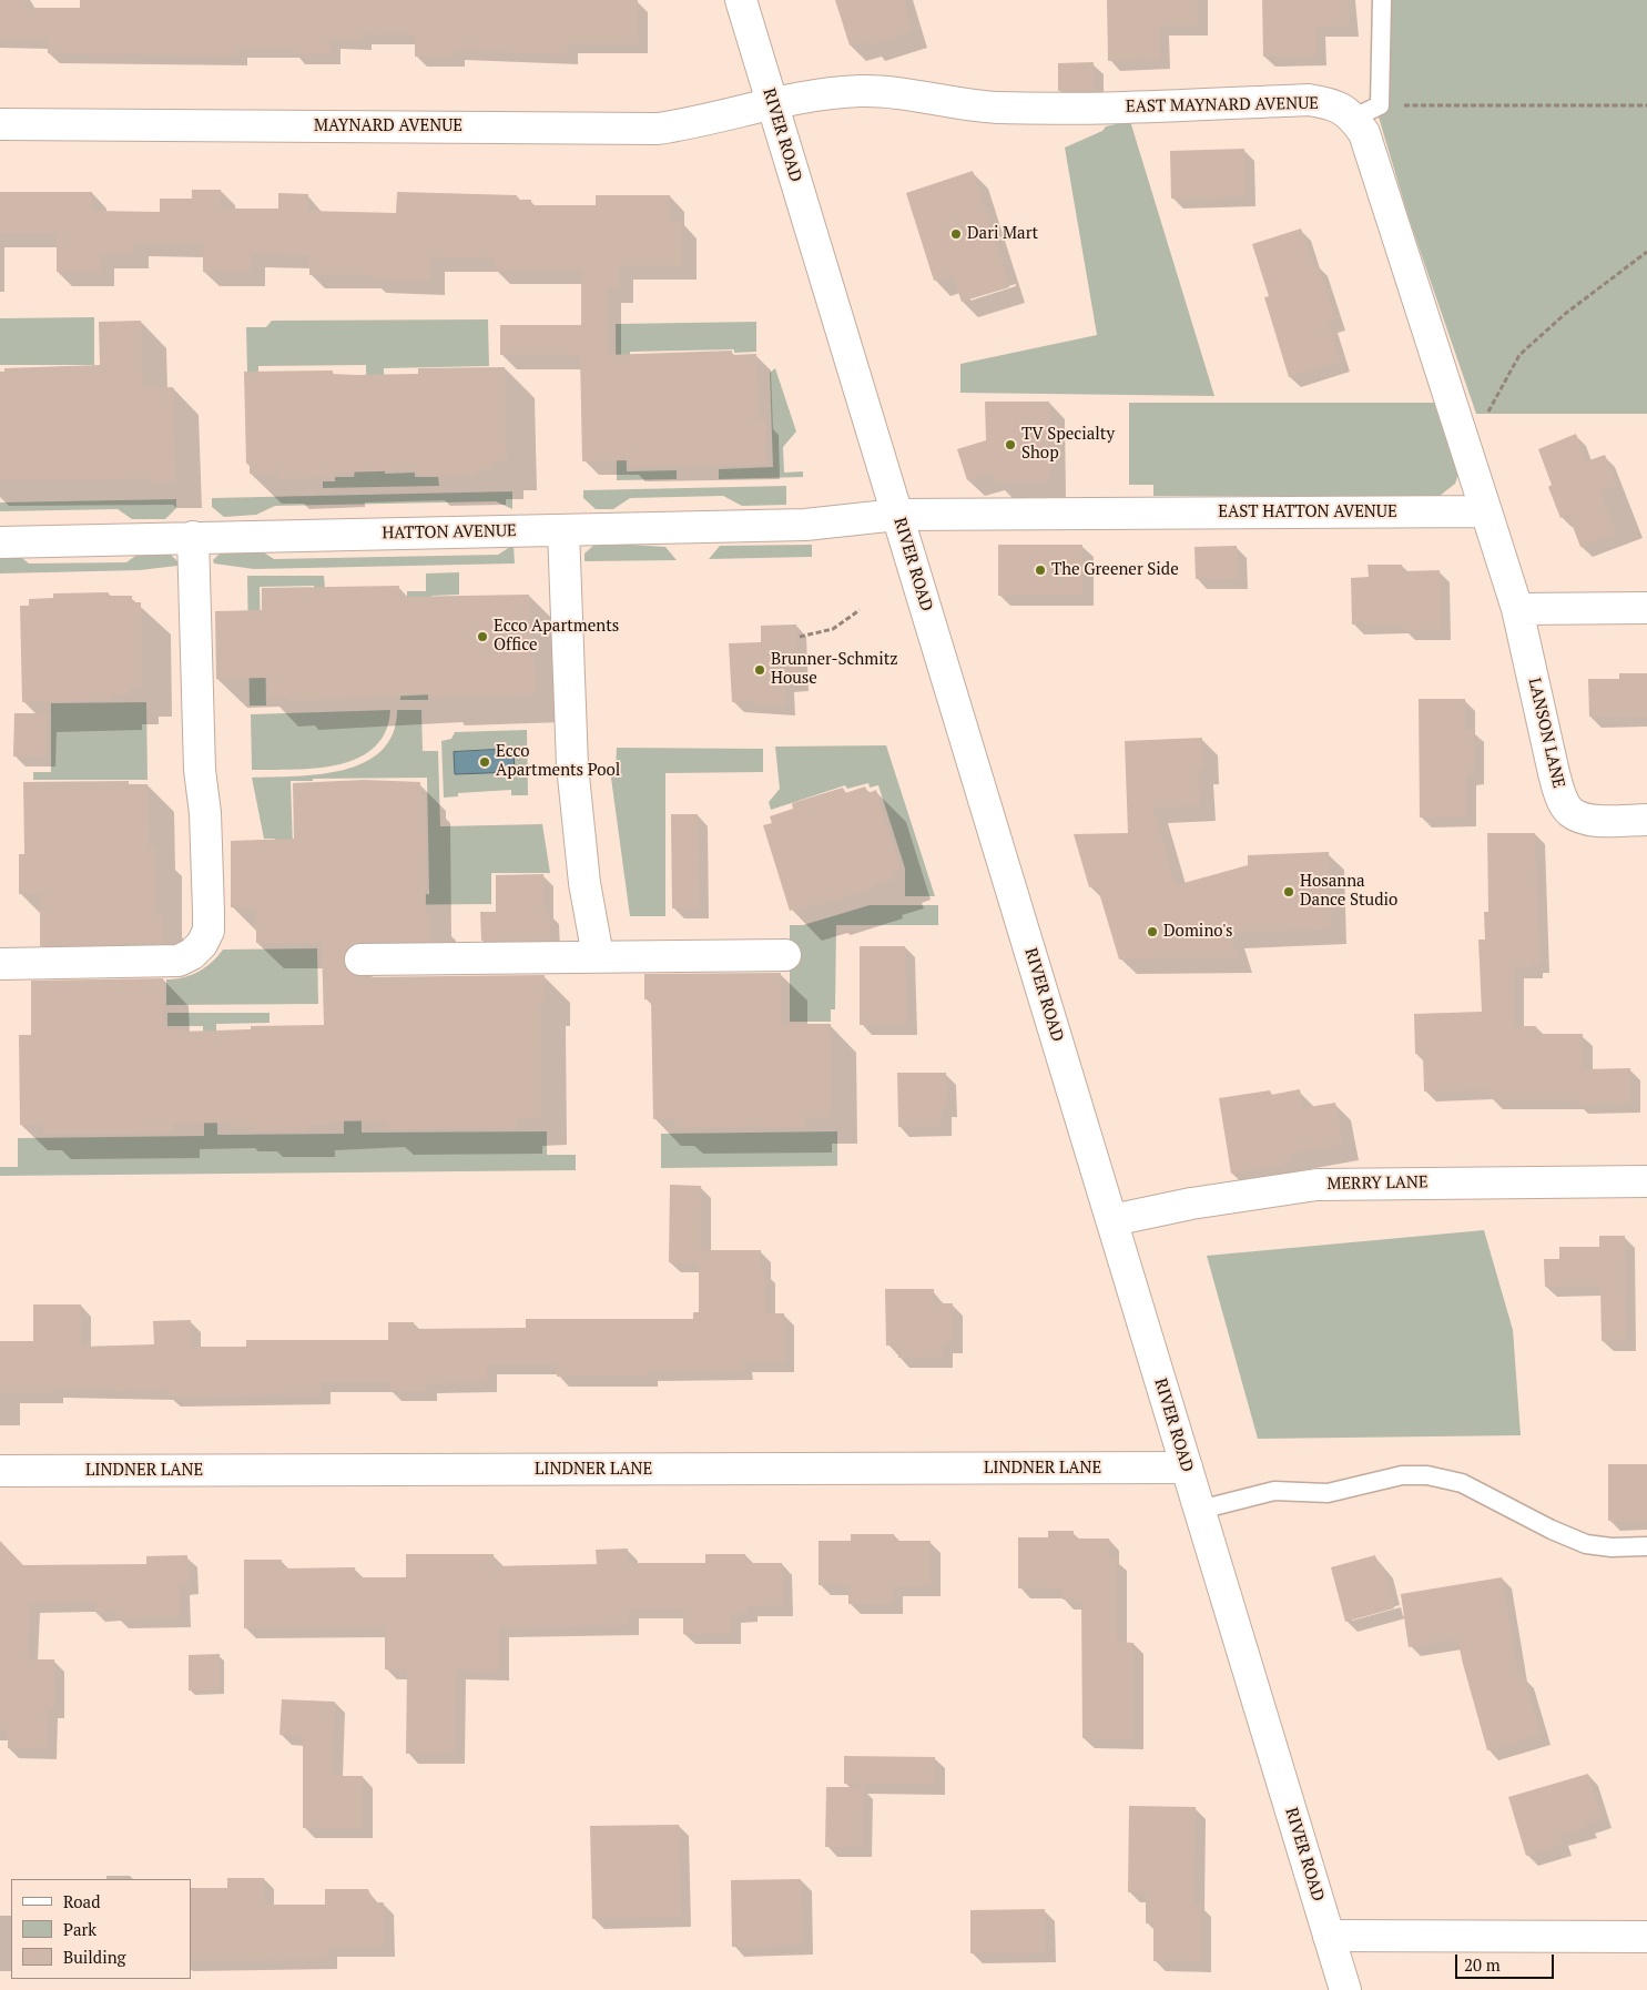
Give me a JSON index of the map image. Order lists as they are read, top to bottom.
{
  "streets": {
    "street": [
      "EAST MAYNARD AVENUE",
      "MAYNARD AVENUE",
      "RIVER ROAD",
      "EAST HATTON AVENUE",
      "HATTON AVENUE",
      "LANSON LANE",
      "MERRY LANE",
      "LINDNER LANE"
    ]
  },
  "crossings": [
    ["EAST MAYNARD AVENUE", "MAYNARD AVENUE"],
    ["EAST MAYNARD AVENUE", "RIVER ROAD"],
    ["MAYNARD AVENUE", "RIVER ROAD"],
    ["RIVER ROAD", "EAST HATTON AVENUE"],
    ["RIVER ROAD", "HATTON AVENUE"],
    ["RIVER ROAD", "MERRY LANE"],
    ["RIVER ROAD", "LINDNER LANE"],
    ["EAST HATTON AVENUE", "HATTON AVENUE"]
  ],
  "places": [
    "Dari Mart",
    "TV Specialty Shop",
    "The Greener Side",
    "Ecco Apartments Office",
    "Brunner-Schmitz House",
    "Ecco Apartments Pool",
    "Hosanna Dance Studio",
    "Domino's"
  ],
  "legend": ["Road", "Park", "Building"],
  "scale_bar": "20 m"
}
